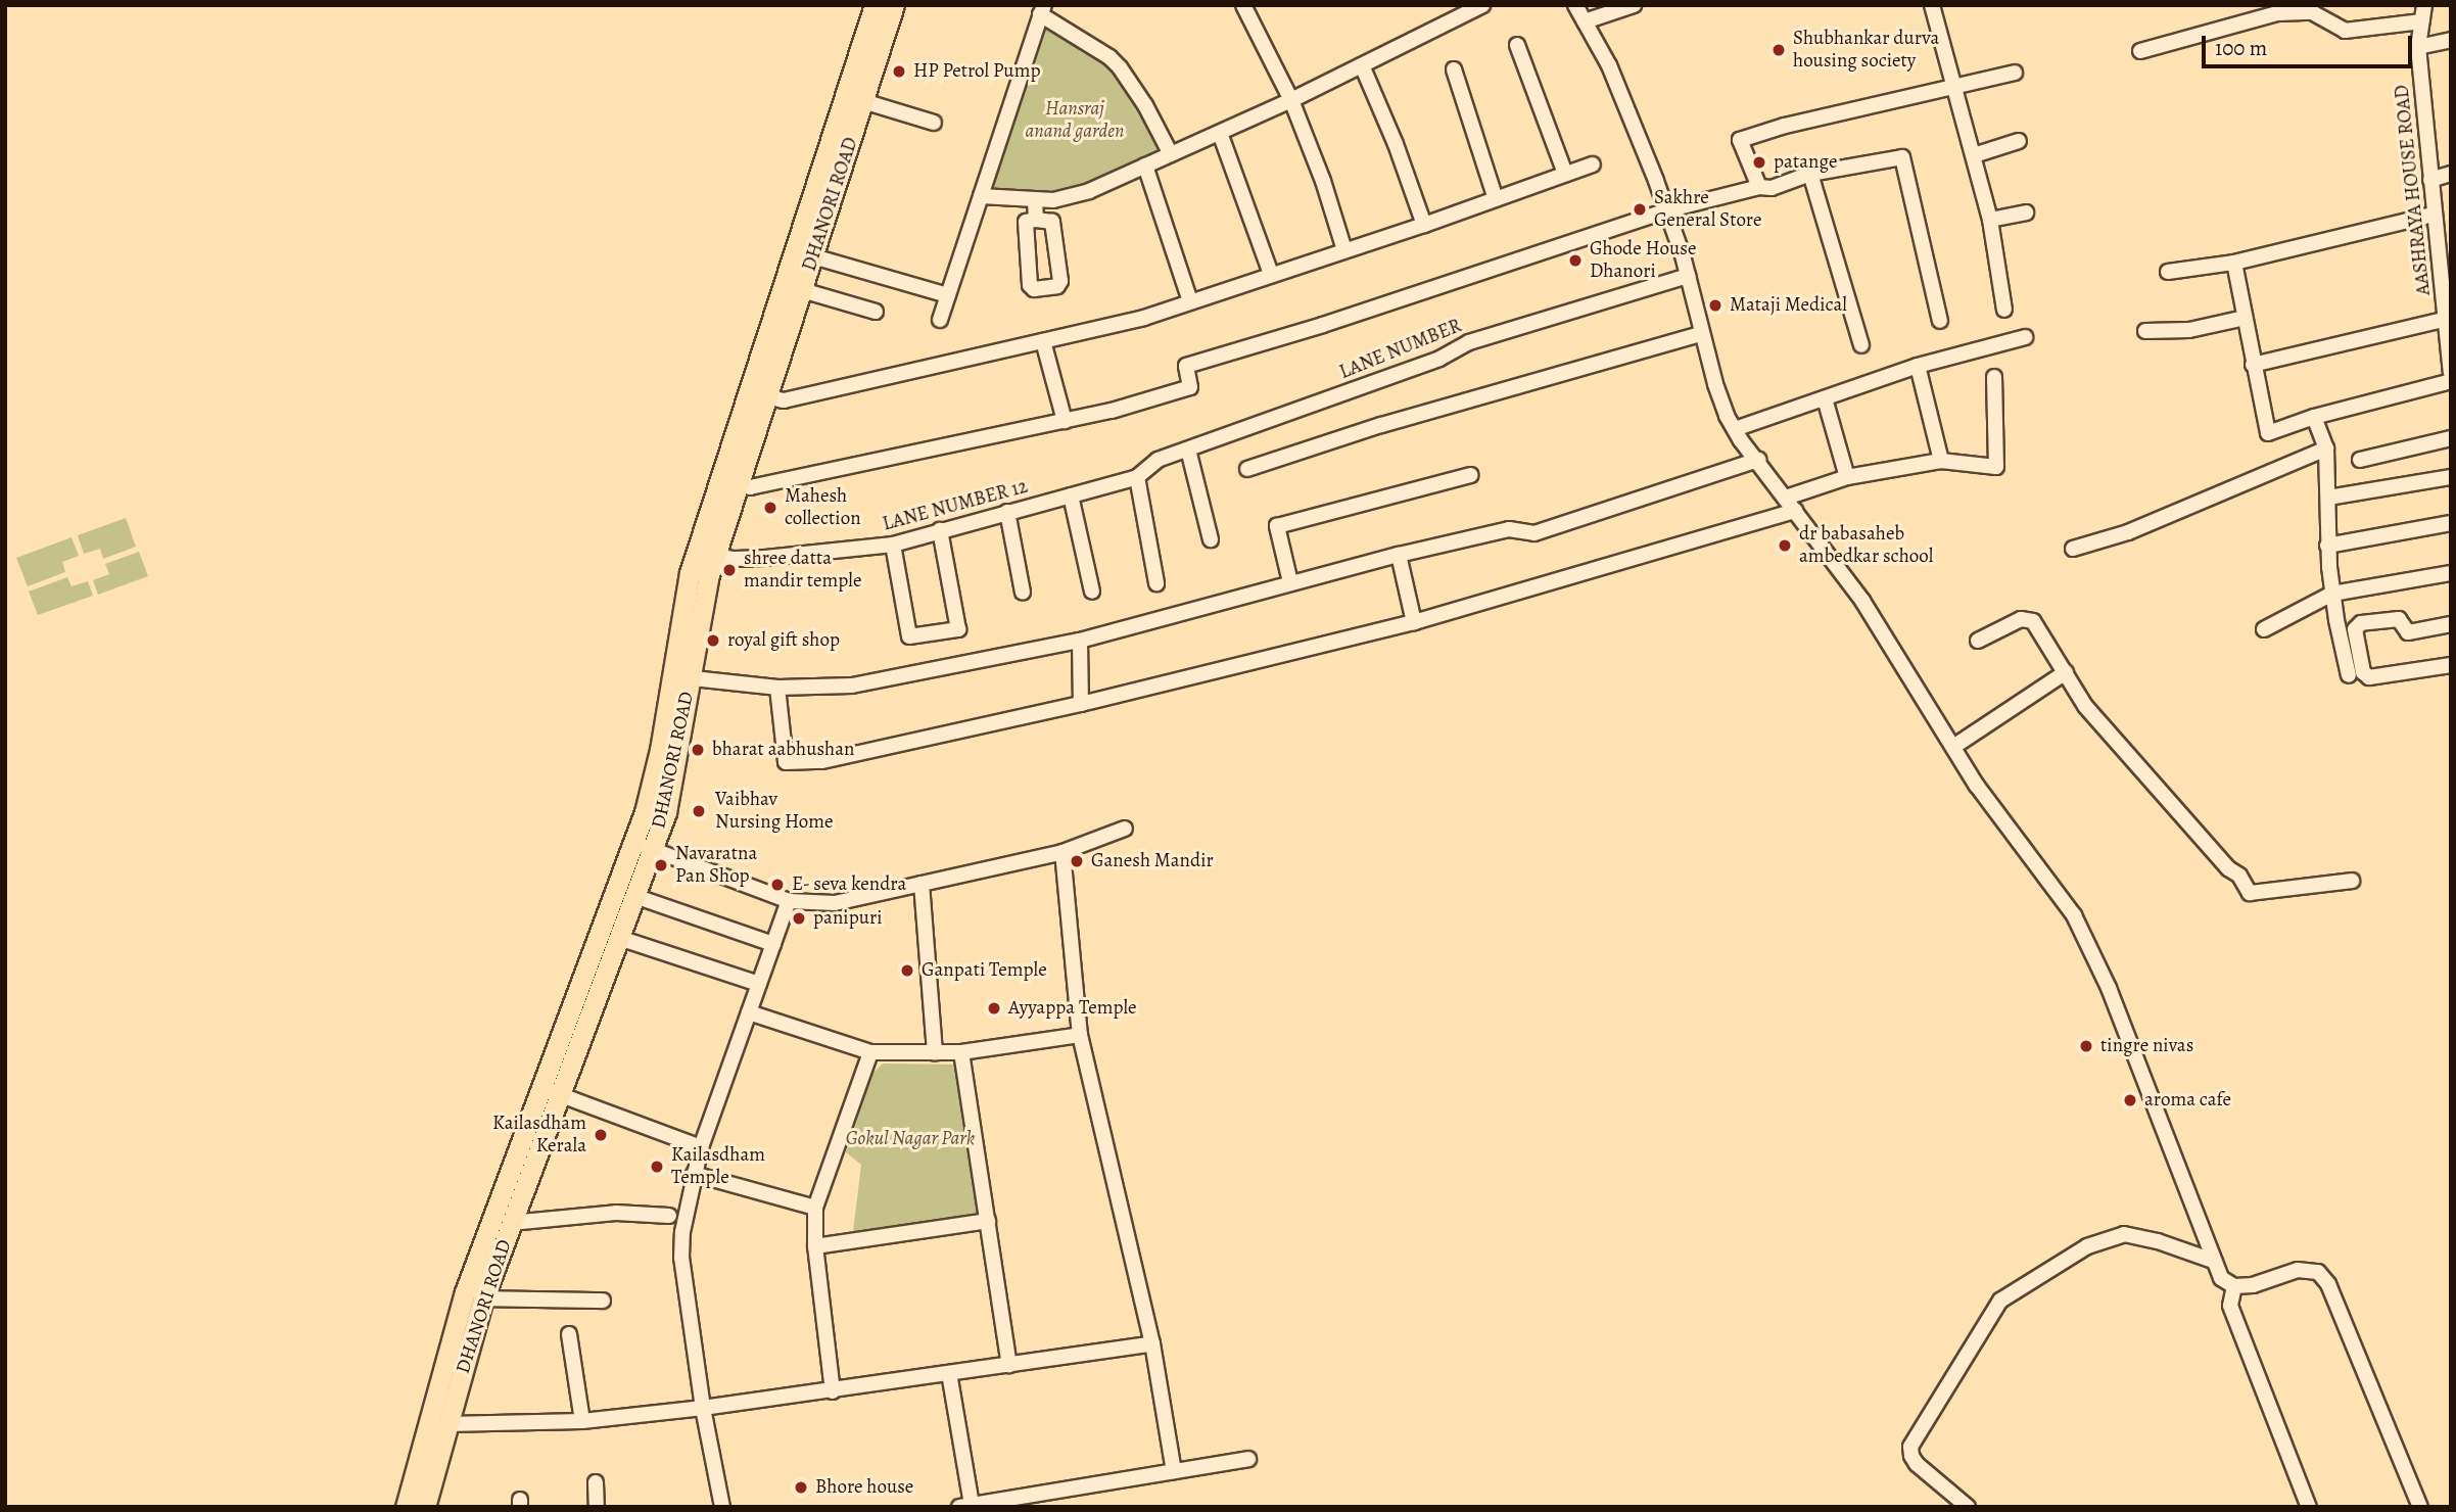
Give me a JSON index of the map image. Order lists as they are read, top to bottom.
{
  "streets": {
    "main road": ["DHANORI ROAD"],
    "street": ["AASHRAYA HOUSE ROAD", "LANE NUMBER", "LANE NUMBER 12"]
  },
  "crossings": [
    ["DHANORI ROAD", "LANE NUMBER 12"],
    ["LANE NUMBER", "LANE NUMBER 12"]
  ],
  "parks": ["Hansraj anand garden", "Gokul Nagar Park"],
  "places": [
    "Shubhankar durva housing society",
    "HP Petrol Pump",
    "patange",
    "Sakhre General Store",
    "Ghode House Dhanori",
    "Mataji Medical",
    "Mahesh collection",
    "dr babasaheb ambedkar school",
    "shree datta mandir temple",
    "royal gift shop",
    "bharat aabhushan",
    "Vaibhav Nursing Home",
    "Ganesh Mandir",
    "Navaratna Pan Shop",
    "E- seva kendra",
    "panipuri",
    "Ganpati Temple",
    "Ayyappa Temple",
    "tingre nivas",
    "aroma cafe",
    "Kailasdham Kerala",
    "Kailasdham Temple",
    "Bhore house"
  ],
  "scale_bar": "100 m"
}
